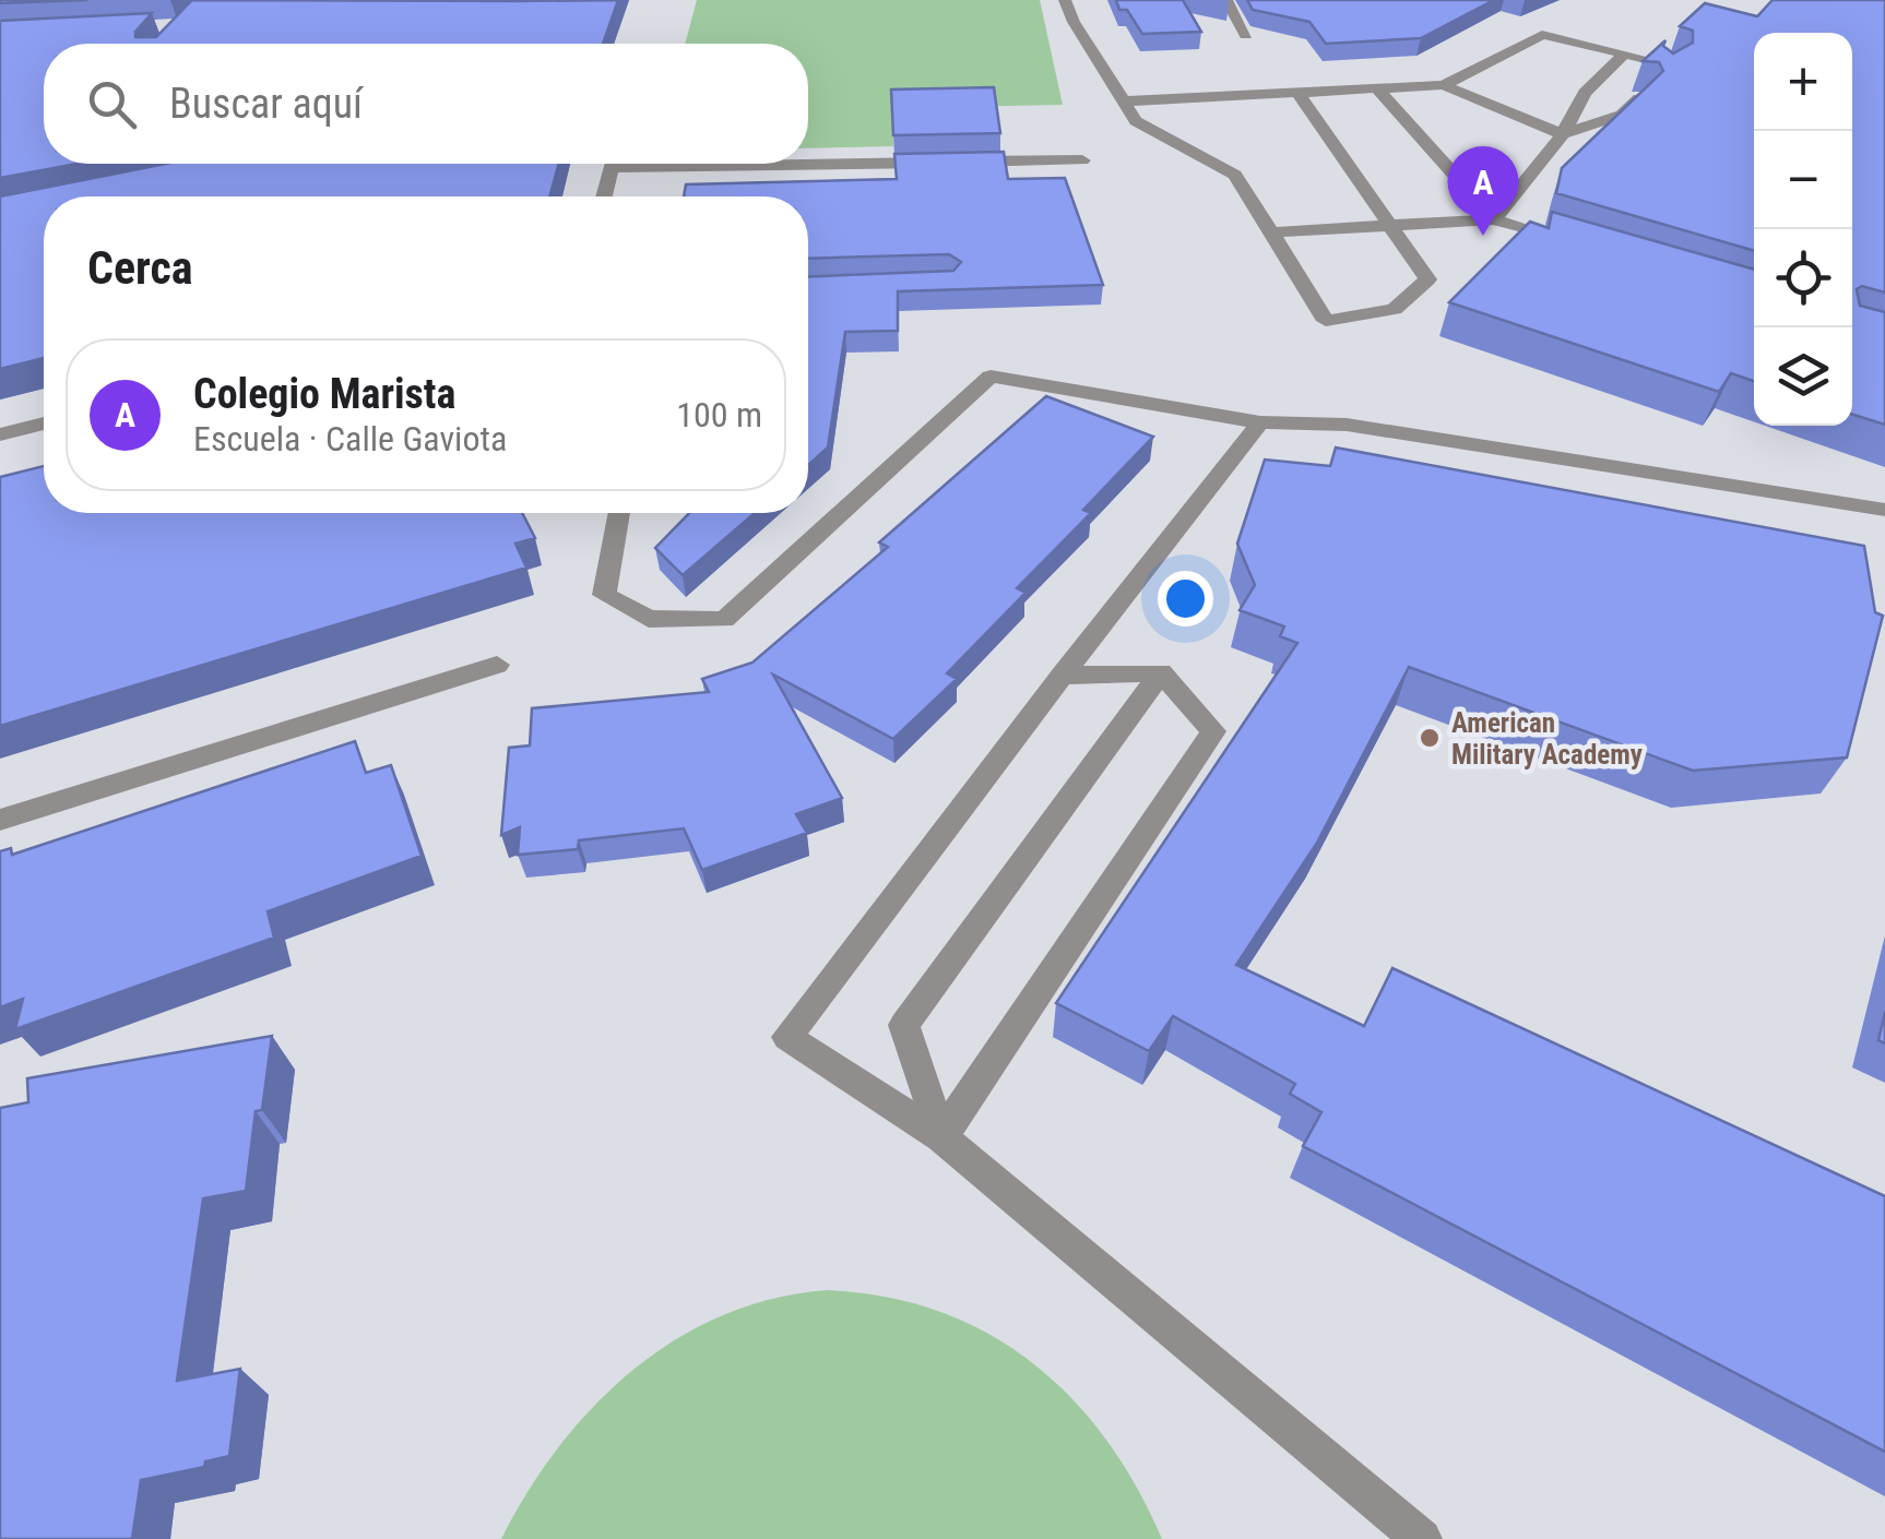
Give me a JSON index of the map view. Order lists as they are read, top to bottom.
{
  "places": ["American Military Academy"],
  "page": {
    "map_buttons": ["+", "−"],
    "search": "Buscar aquí",
    "pins": "A",
    "heading": "Cerca",
    "list": [
      {
        "mark": "A",
        "name": "Colegio Marista",
        "note": "Escuela · Calle Gaviota",
        "value": "100 m"
      }
    ]
  }
}
